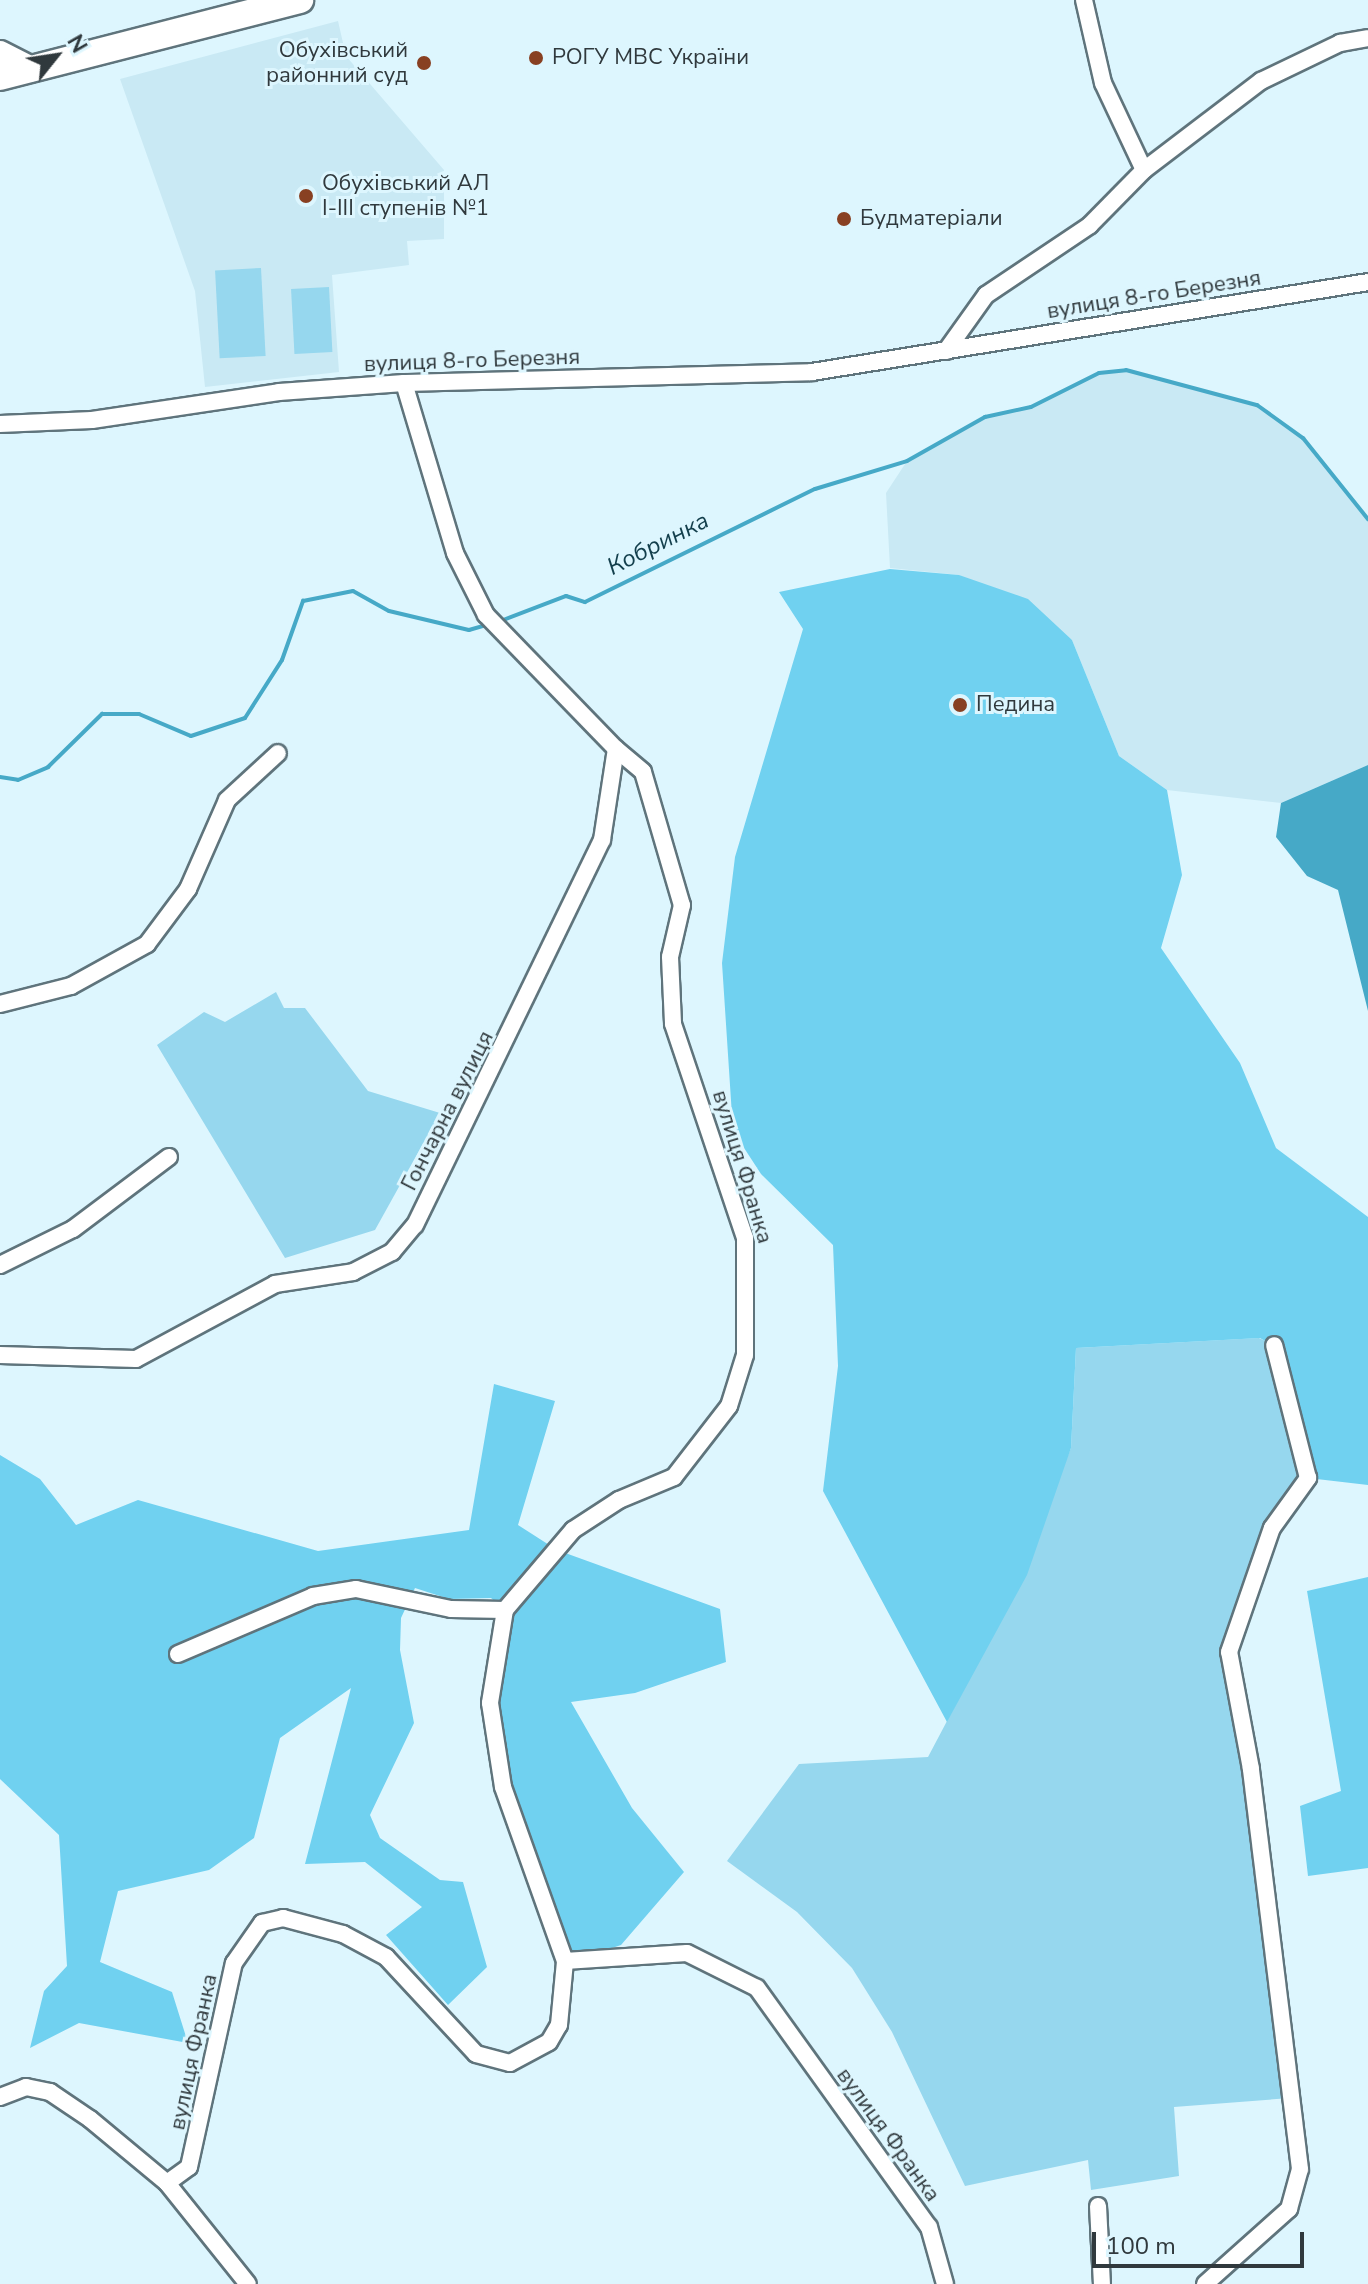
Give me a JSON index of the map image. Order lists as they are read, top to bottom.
{
  "streets": {
    "street": ["вулиця 8-го Березня", "Гончарна вулиця", "вулиця Франка"]
  },
  "crossings": [
    ["Гончарна вулиця", "вулиця Франка"]
  ],
  "water": ["Кобринка"],
  "places": [
    "РОГУ МВС України",
    "Обухівський районний суд",
    "Обухівський АЛ І-ІІІ ступенів №1",
    "Будматеріали",
    "Педина"
  ],
  "scale_bar": "100 m",
  "north": "top right"
}
